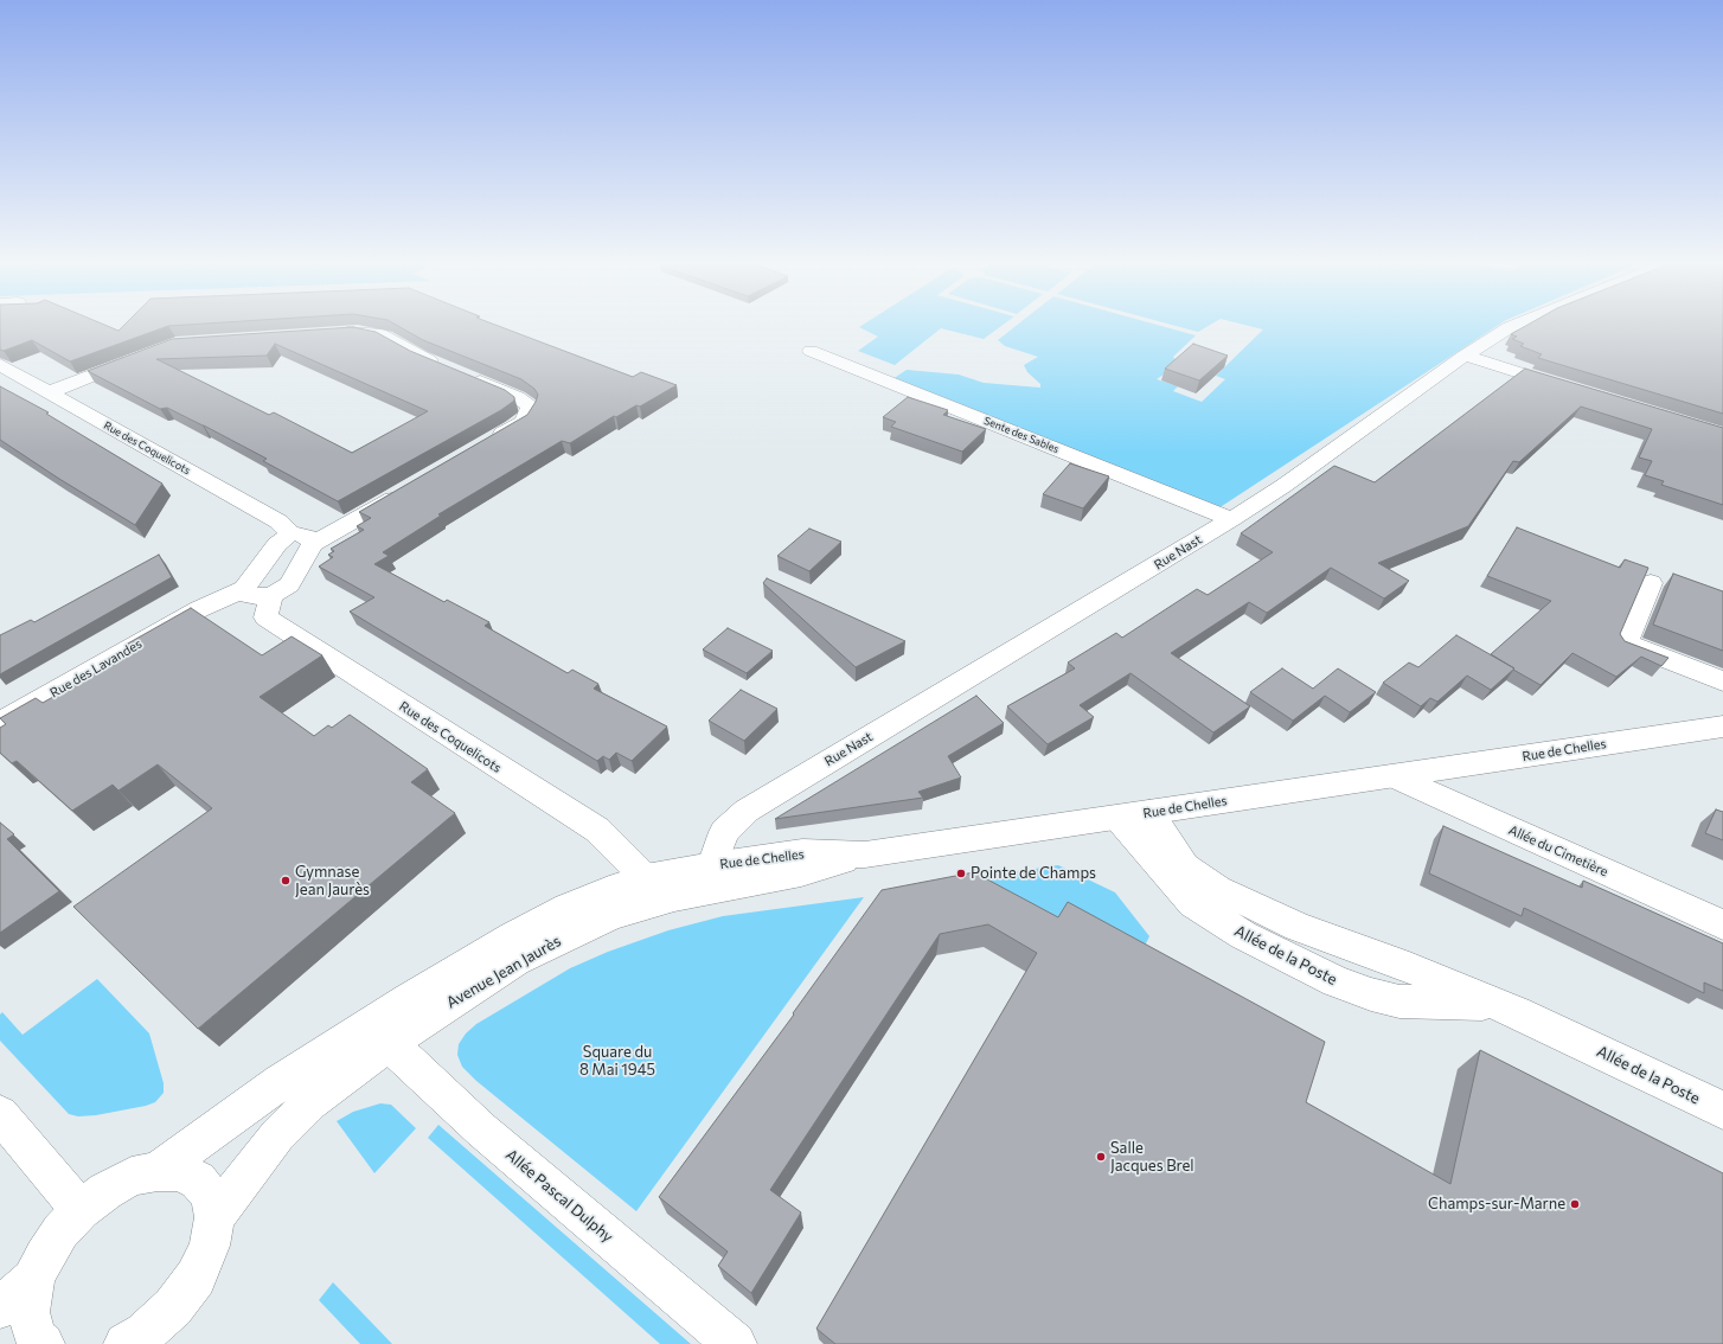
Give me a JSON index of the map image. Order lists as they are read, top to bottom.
{
  "streets": {
    "street": [
      "Sente des Sables",
      "Rue des Coquelicots",
      "Rue Nast",
      "Rue des Lavandes",
      "Rue de Chelles",
      "Allée du Cimetière",
      "Allée de la Poste",
      "Avenue Jean Jaurès",
      "Allée Pascal Dulphy"
    ]
  },
  "crossings": [
    ["Sente des Sables", "Rue Nast"],
    ["Rue des Coquelicots", "Rue de Chelles"],
    ["Rue des Coquelicots", "Avenue Jean Jaurès"],
    ["Rue Nast", "Rue de Chelles"],
    ["Rue de Chelles", "Allée du Cimetière"],
    ["Rue de Chelles", "Allée de la Poste"],
    ["Rue de Chelles", "Avenue Jean Jaurès"],
    ["Avenue Jean Jaurès", "Allée Pascal Dulphy"]
  ],
  "parks": ["Square du 8 Mai 1945"],
  "places": [
    "Pointe de Champs",
    "Gymnase Jean Jaurès",
    "Salle Jacques Brel",
    "Champs-sur-Marne"
  ]
}
